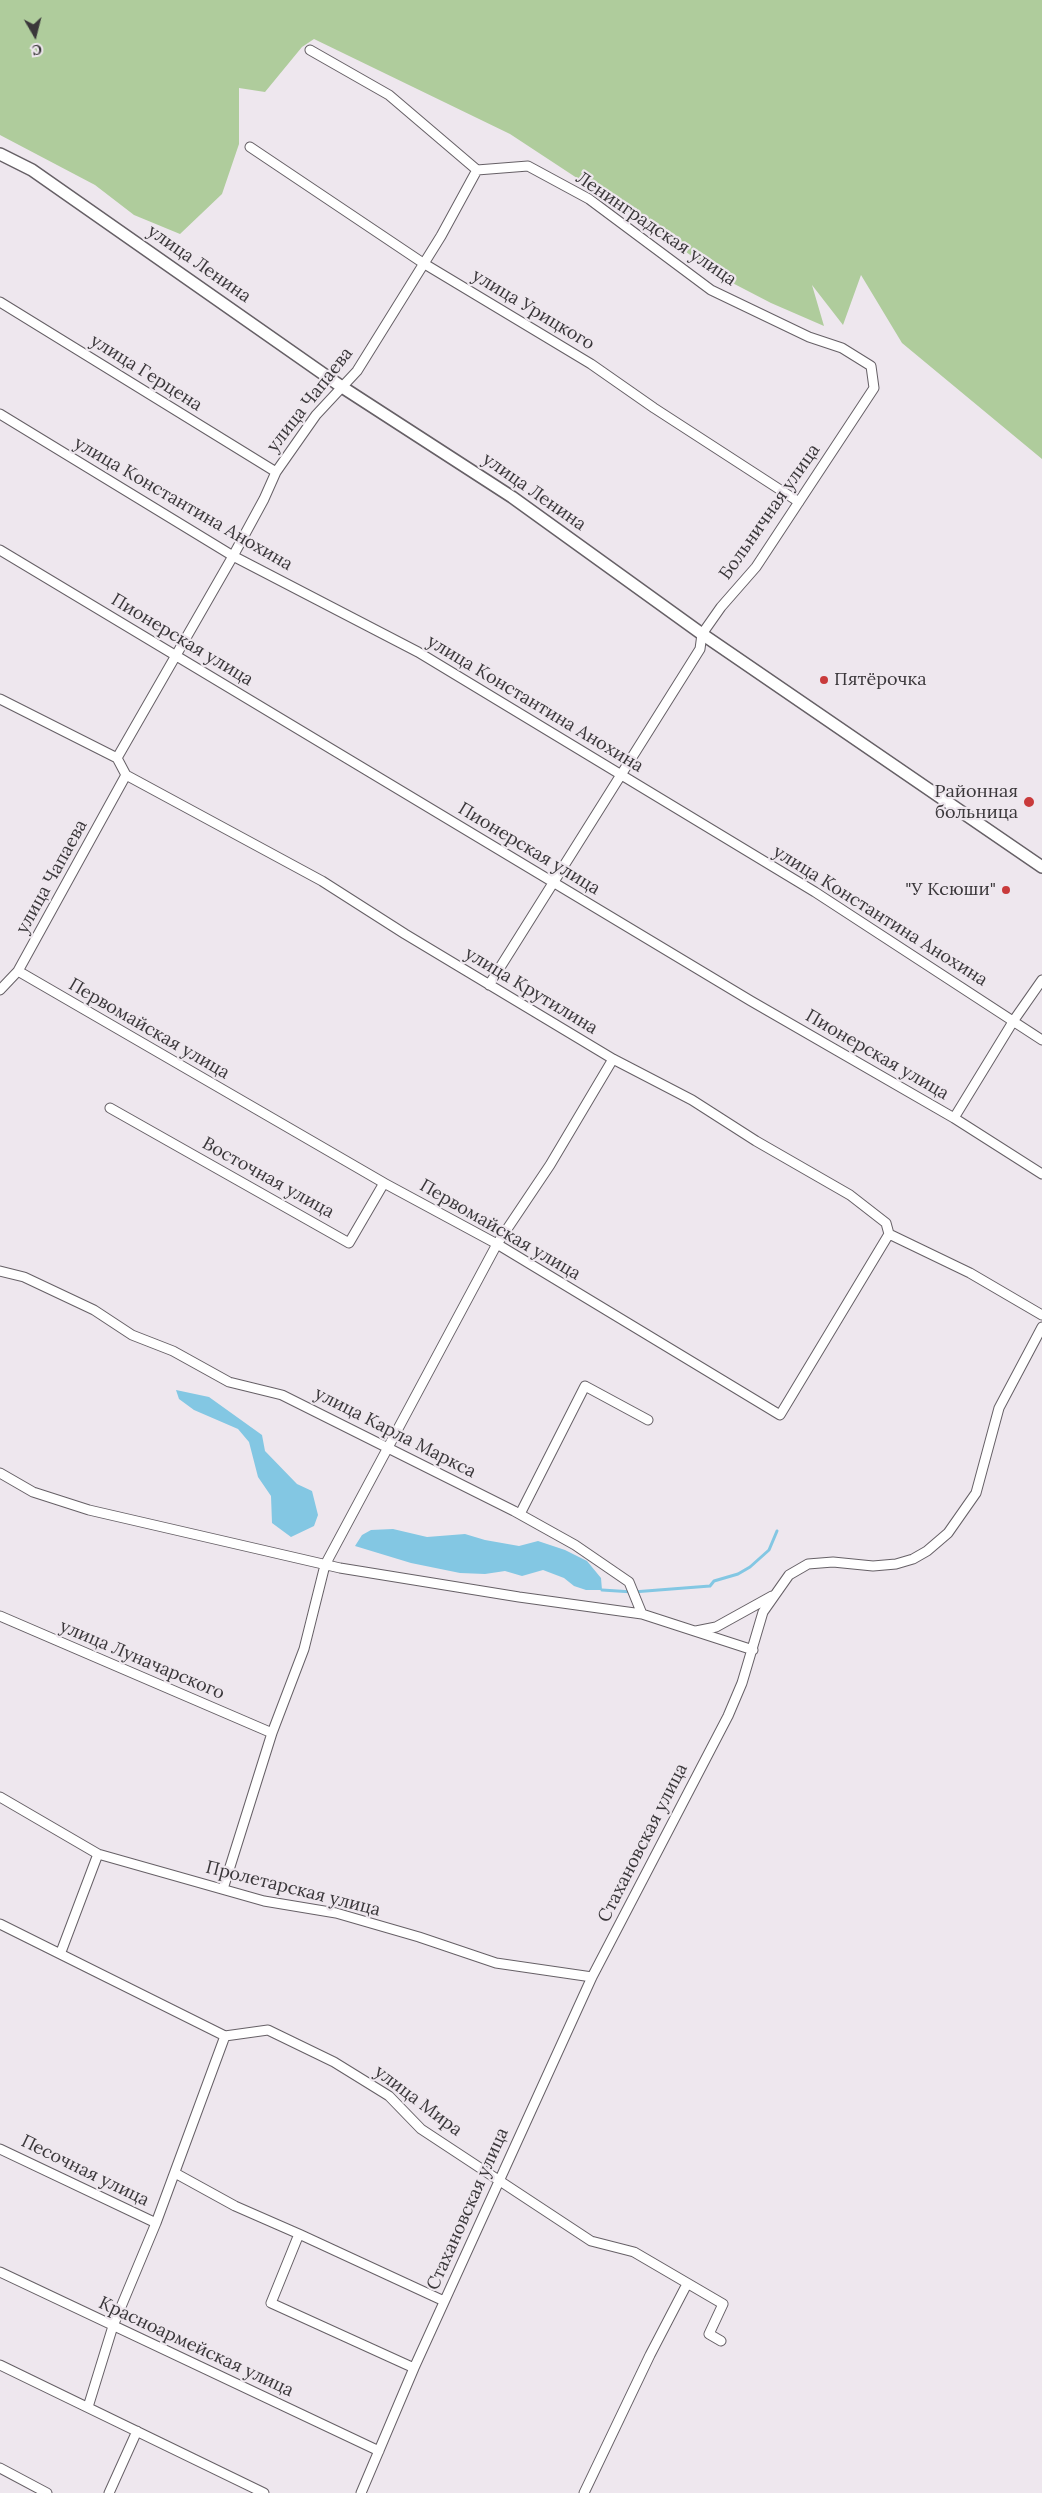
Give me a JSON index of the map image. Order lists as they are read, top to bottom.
{
  "streets": {
    "main road": ["улица Ленина"],
    "street": [
      "Ленинградская улица",
      "улица Урицкого",
      "улица Герцена",
      "улица Чапаева",
      "улица Константина Анохина",
      "Больничная улица",
      "Пионерская улица",
      "улица Крутилина",
      "Первомайская улица",
      "Восточная улица",
      "улица Карла Маркса",
      "улица Луначарского",
      "Стахановская улица",
      "Пролетарская улица",
      "улица Мира",
      "Песочная улица",
      "Красноармейская улица"
    ]
  },
  "crossings": [
    ["Ленинградская улица", "улица Чапаева"],
    ["Ленинградская улица", "Больничная улица"],
    ["улица Ленина", "улица Чапаева"],
    ["улица Ленина", "Больничная улица"],
    ["улица Урицкого", "улица Чапаева"],
    ["улица Урицкого", "Больничная улица"],
    ["улица Герцена", "улица Чапаева"],
    ["улица Чапаева", "улица Константина Анохина"],
    ["улица Чапаева", "Пионерская улица"],
    ["улица Чапаева", "улица Крутилина"],
    ["улица Чапаева", "Первомайская улица"],
    ["улица Константина Анохина", "Больничная улица"],
    ["Больничная улица", "Пионерская улица"],
    ["Больничная улица", "улица Крутилина"],
    ["улица Крутилина", "Первомайская улица"],
    ["Первомайская улица", "Восточная улица"],
    ["Стахановская улица", "Пролетарская улица"],
    ["Стахановская улица", "улица Мира"],
    ["Стахановская улица", "Красноармейская улица"]
  ],
  "places": ["Пятёрочка", "Районная больница", "\"У Ксюши\""],
  "north": "bottom"
}
